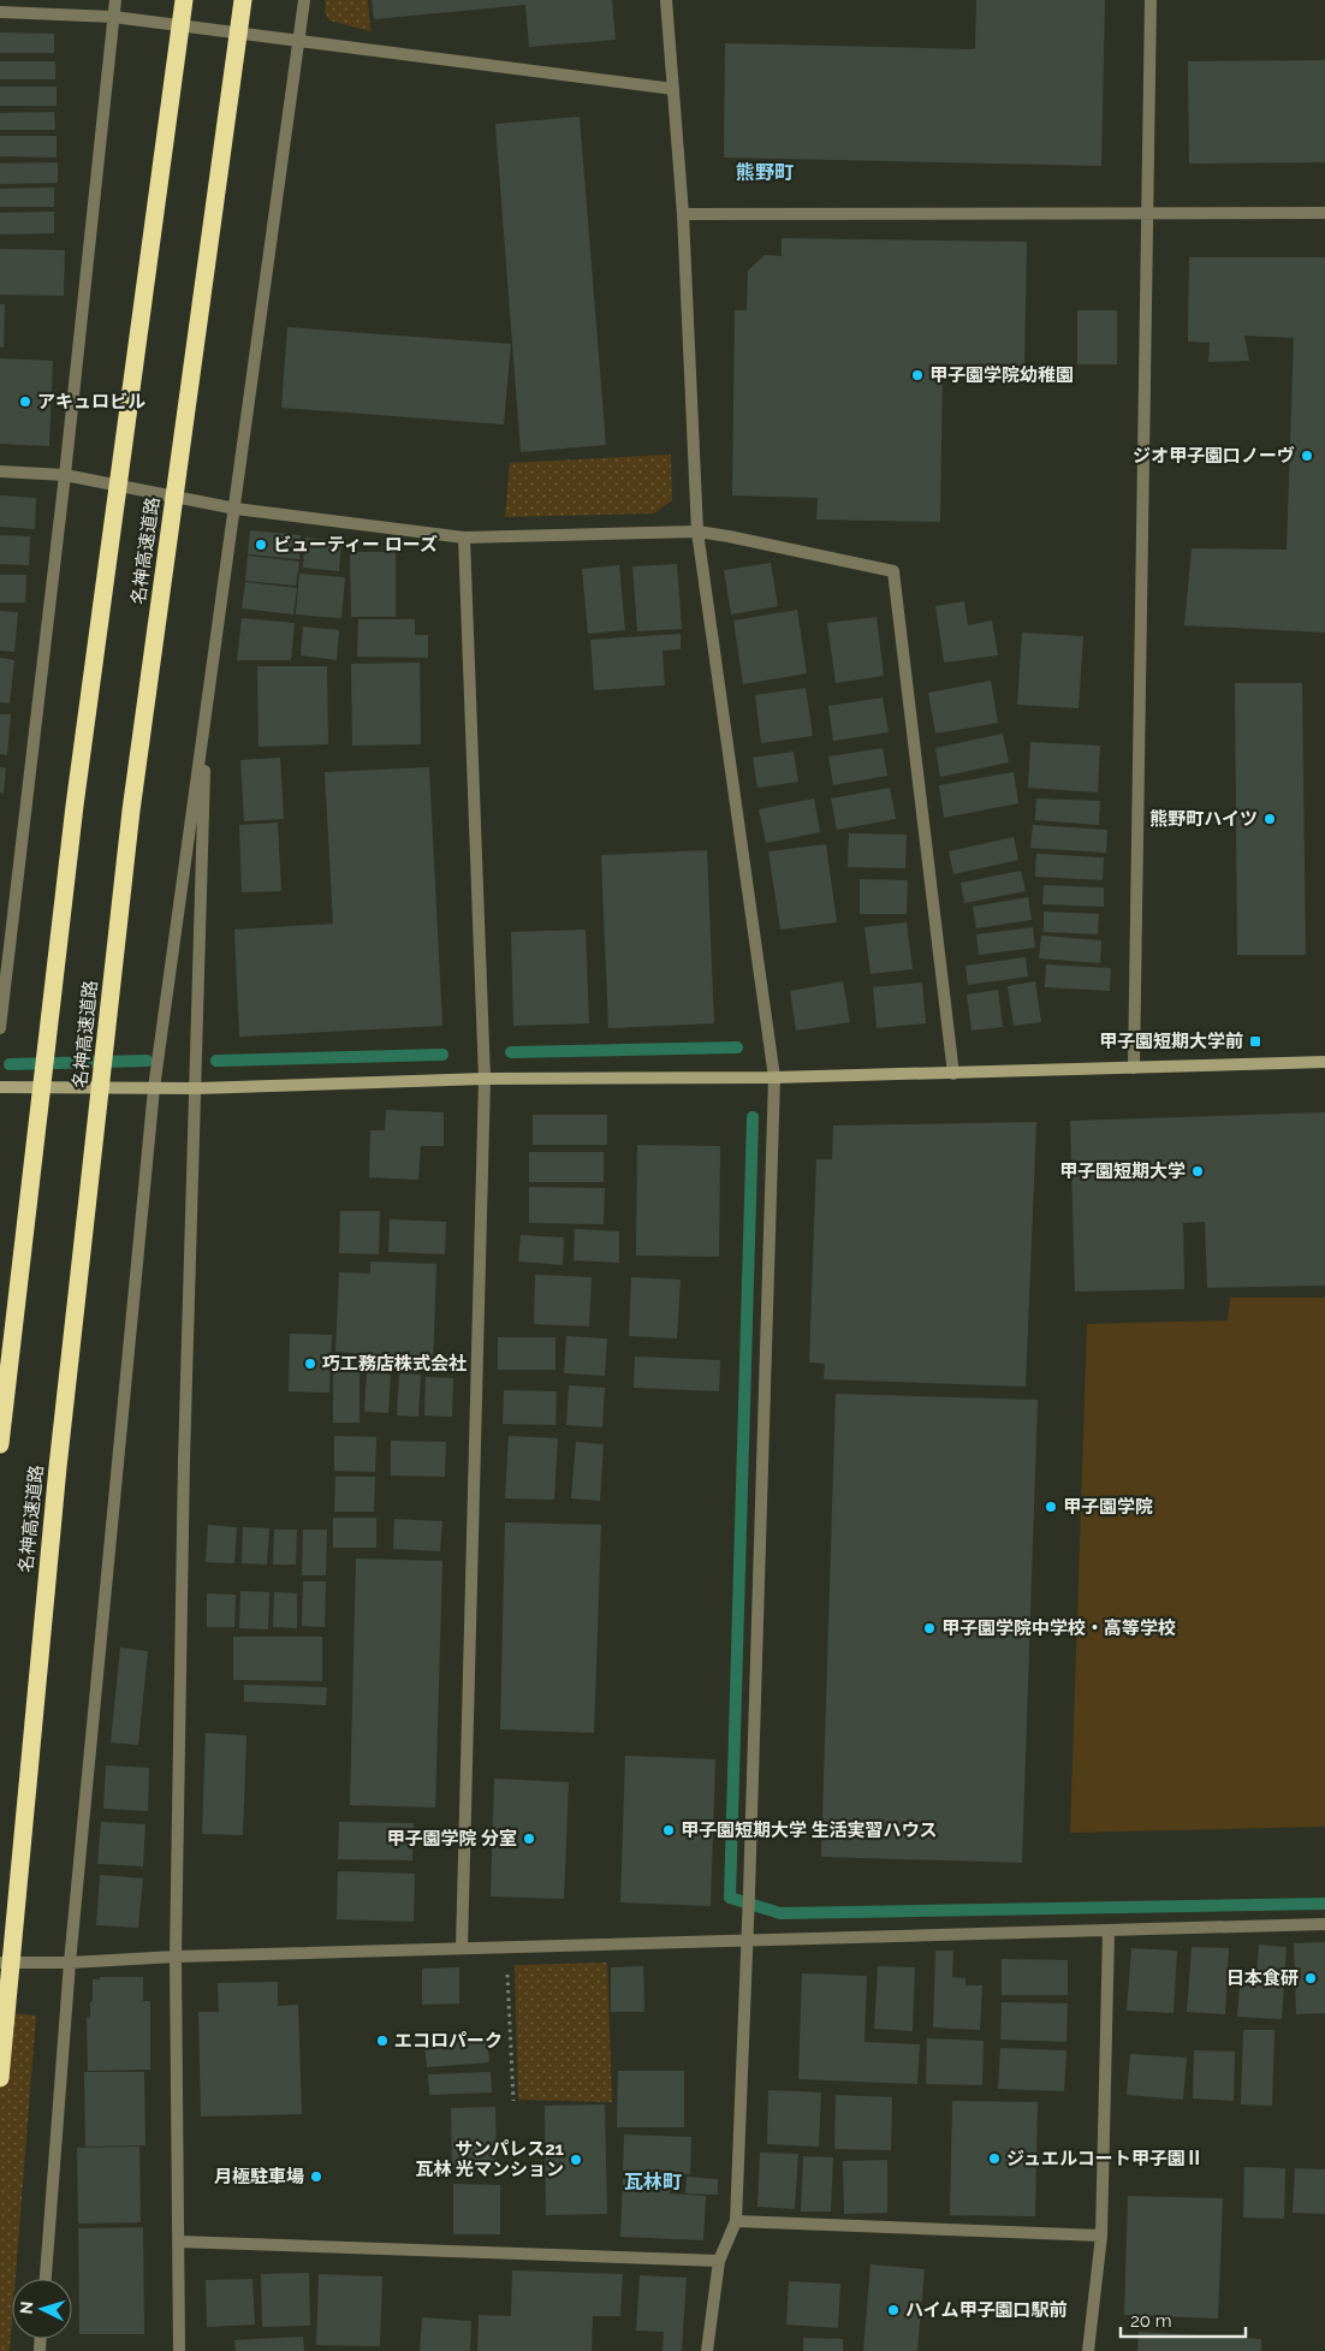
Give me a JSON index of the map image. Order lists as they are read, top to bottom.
{
  "streets": {
    "highway": ["名神高速道路"]
  },
  "districts": ["熊野町", "瓦林町"],
  "places": {
    "other": [
      "甲子園学院幼稚園",
      "アキュロビル",
      "ジオ甲子園口ノーヴ",
      "ビューティー ローズ",
      "熊野町ハイツ",
      "甲子園短期大学",
      "巧工務店株式会社",
      "甲子園学院",
      "甲子園学院中学校・高等学校",
      "甲子園短期大学 生活実習ハウス",
      "甲子園学院 分室",
      "日本食研",
      "エコロパーク",
      "ジュエルコート甲子園Ⅱ",
      "サンパレス21 瓦林 光マンション",
      "月極駐車場",
      "ハイム甲子園口駅前"
    ],
    "transit": ["甲子園短期大学前"]
  },
  "scale_bar": "20 m",
  "north": "left"
}
